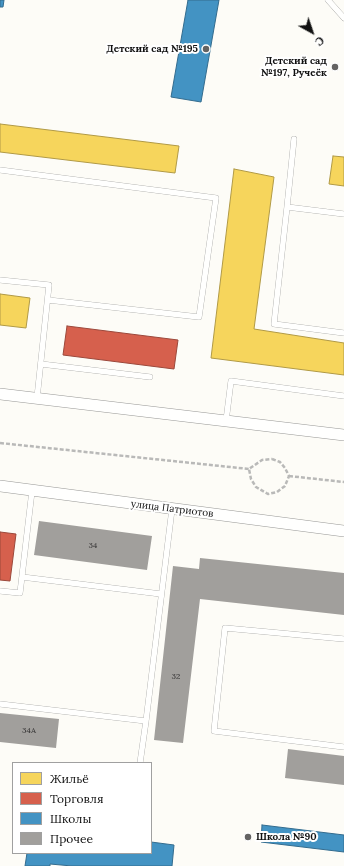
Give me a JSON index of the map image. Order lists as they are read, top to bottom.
{
  "streets": {
    "street": ["улица Патриотов"]
  },
  "places": ["Детский сад №195", "Детский сад №197, Ручеёк", "Школа №90"],
  "house_numbers": ["34", "32", "34А"],
  "legend": [
    "Жильё",
    "Торговля",
    "Школы",
    "Прочее"
  ],
  "north": "bottom right"
}
